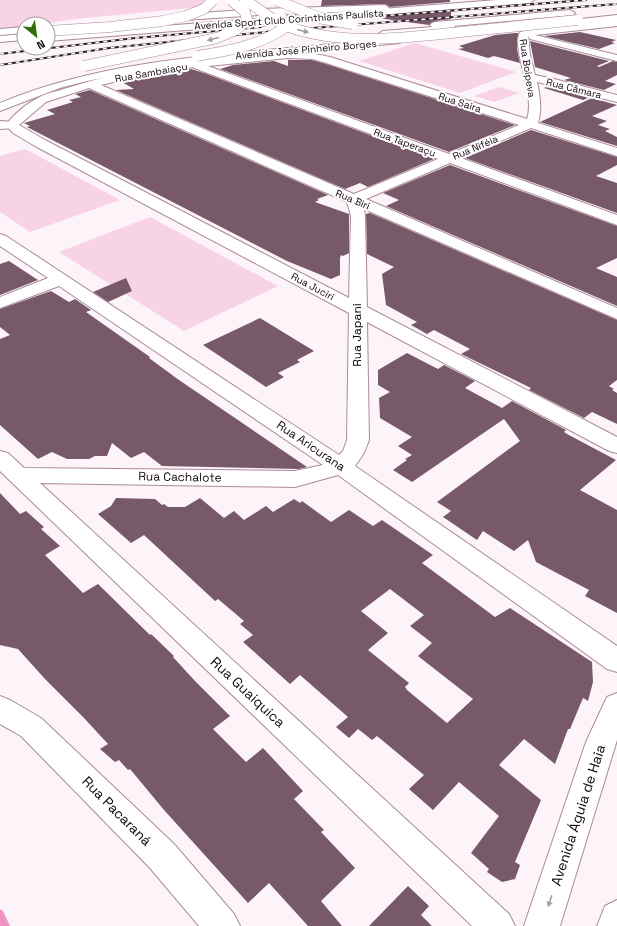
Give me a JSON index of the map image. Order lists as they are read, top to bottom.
{
  "streets": {
    "main road": [
      "Avenida Sport Club Corinthians Paulista",
      "Avenida José Pinheiro Borges",
      "Rua Boipeva",
      "Rua Sambaiaçu",
      "Rua Câmara",
      "Rua Saira",
      "Rua Taperaçu",
      "Rua Niféia",
      "Rua Biri",
      "Rua Juciri",
      "Rua Japani",
      "Rua Aricurana",
      "Rua Cachalote",
      "Rua Guaiquica",
      "Rua Pacaraná",
      "Avenida Águia de Haia"
    ]
  },
  "crossings": [
    ["Avenida José Pinheiro Borges", "Rua Sambaiaçu"],
    ["Rua Boipeva", "Rua Câmara"],
    ["Rua Boipeva", "Rua Saira"],
    ["Rua Boipeva", "Rua Niféia"],
    ["Rua Sambaiaçu", "Rua Saira"],
    ["Rua Sambaiaçu", "Rua Taperaçu"],
    ["Rua Sambaiaçu", "Rua Biri"],
    ["Rua Sambaiaçu", "Rua Juciri"],
    ["Rua Saira", "Rua Niféia"],
    ["Rua Taperaçu", "Rua Niféia"],
    ["Rua Niféia", "Rua Biri"],
    ["Rua Niféia", "Rua Japani"],
    ["Rua Biri", "Rua Japani"],
    ["Rua Juciri", "Rua Japani"],
    ["Rua Japani", "Rua Aricurana"],
    ["Rua Japani", "Rua Cachalote"],
    ["Rua Aricurana", "Rua Cachalote"],
    ["Rua Cachalote", "Rua Guaiquica"]
  ],
  "one_way": ["Avenida Águia de Haia"],
  "north": "bottom right"
}
